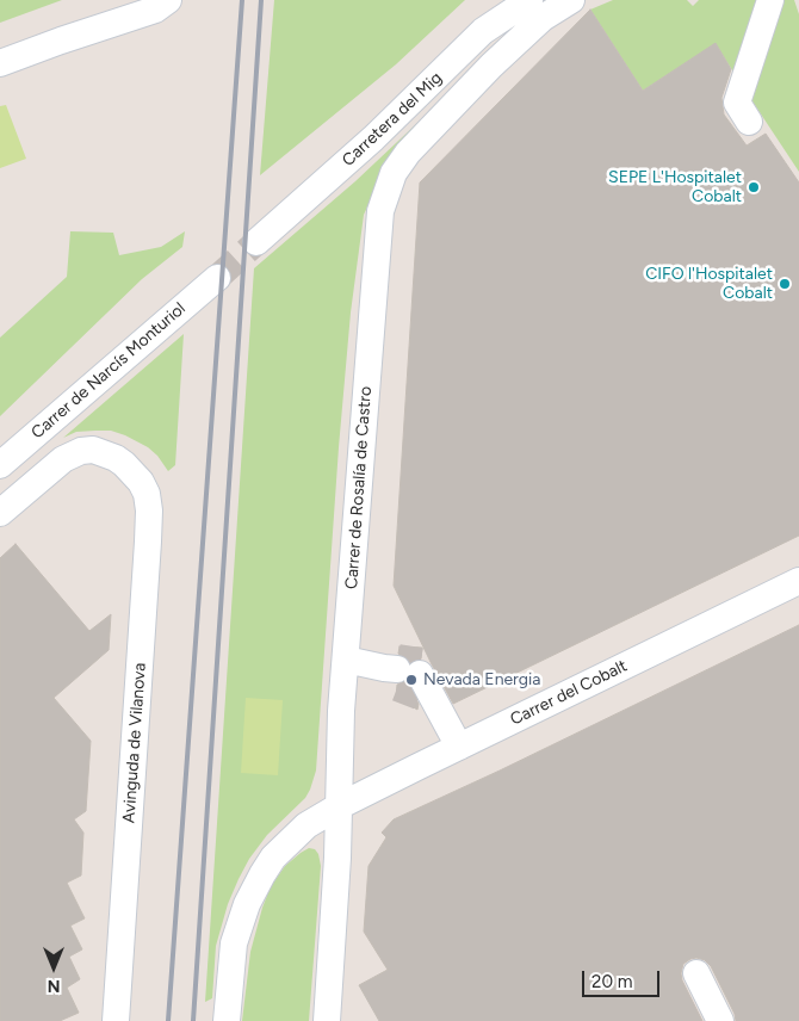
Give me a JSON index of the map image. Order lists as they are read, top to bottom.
{
  "streets": {
    "street": [
      "Carretera del Mig",
      "Carrer de Narcís Monturiol",
      "Carrer de Rosalía de Castro",
      "Carrer del Cobalt",
      "Avinguda de Vilanova"
    ]
  },
  "crossings": [
    ["Carretera del Mig", "Carrer de Rosalía de Castro"],
    ["Carrer de Rosalía de Castro", "Carrer del Cobalt"]
  ],
  "places": ["SEPE L'Hospitalet Cobalt", "CIFO l'Hospitalet Cobalt", "Nevada Energia"],
  "scale_bar": "20 m",
  "north": "bottom"
}
